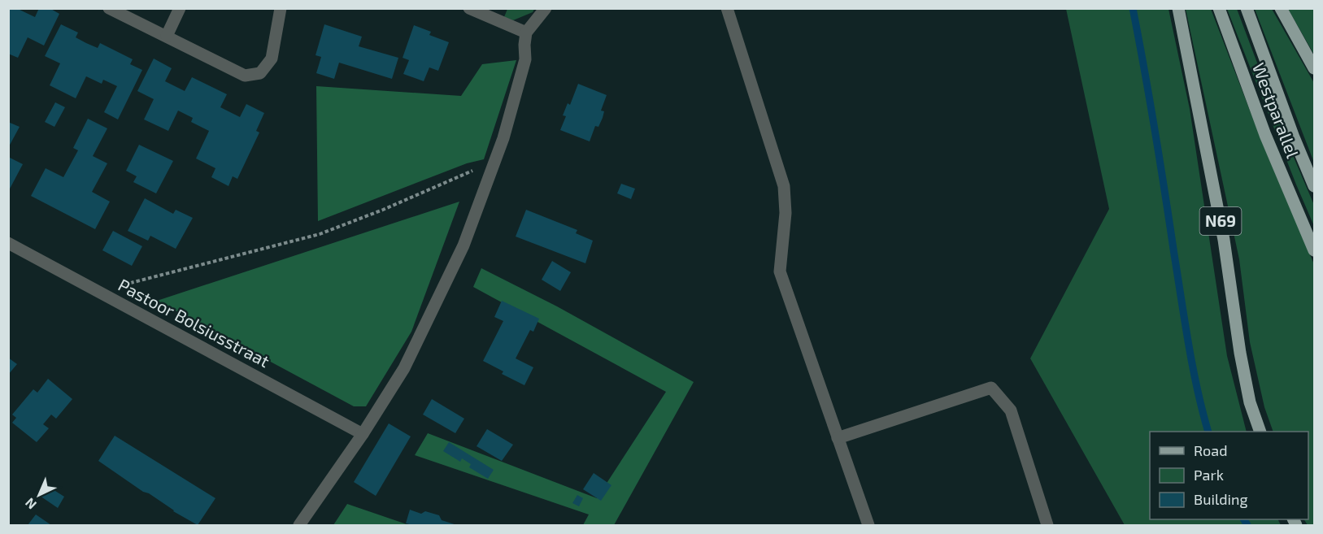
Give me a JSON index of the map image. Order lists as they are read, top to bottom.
{
  "streets": {
    "main road": ["Westparallel", "N69"],
    "street": ["Pastoor Bolsiusstraat"]
  },
  "legend": ["Road", "Park", "Building"],
  "north": "bottom left"
}
